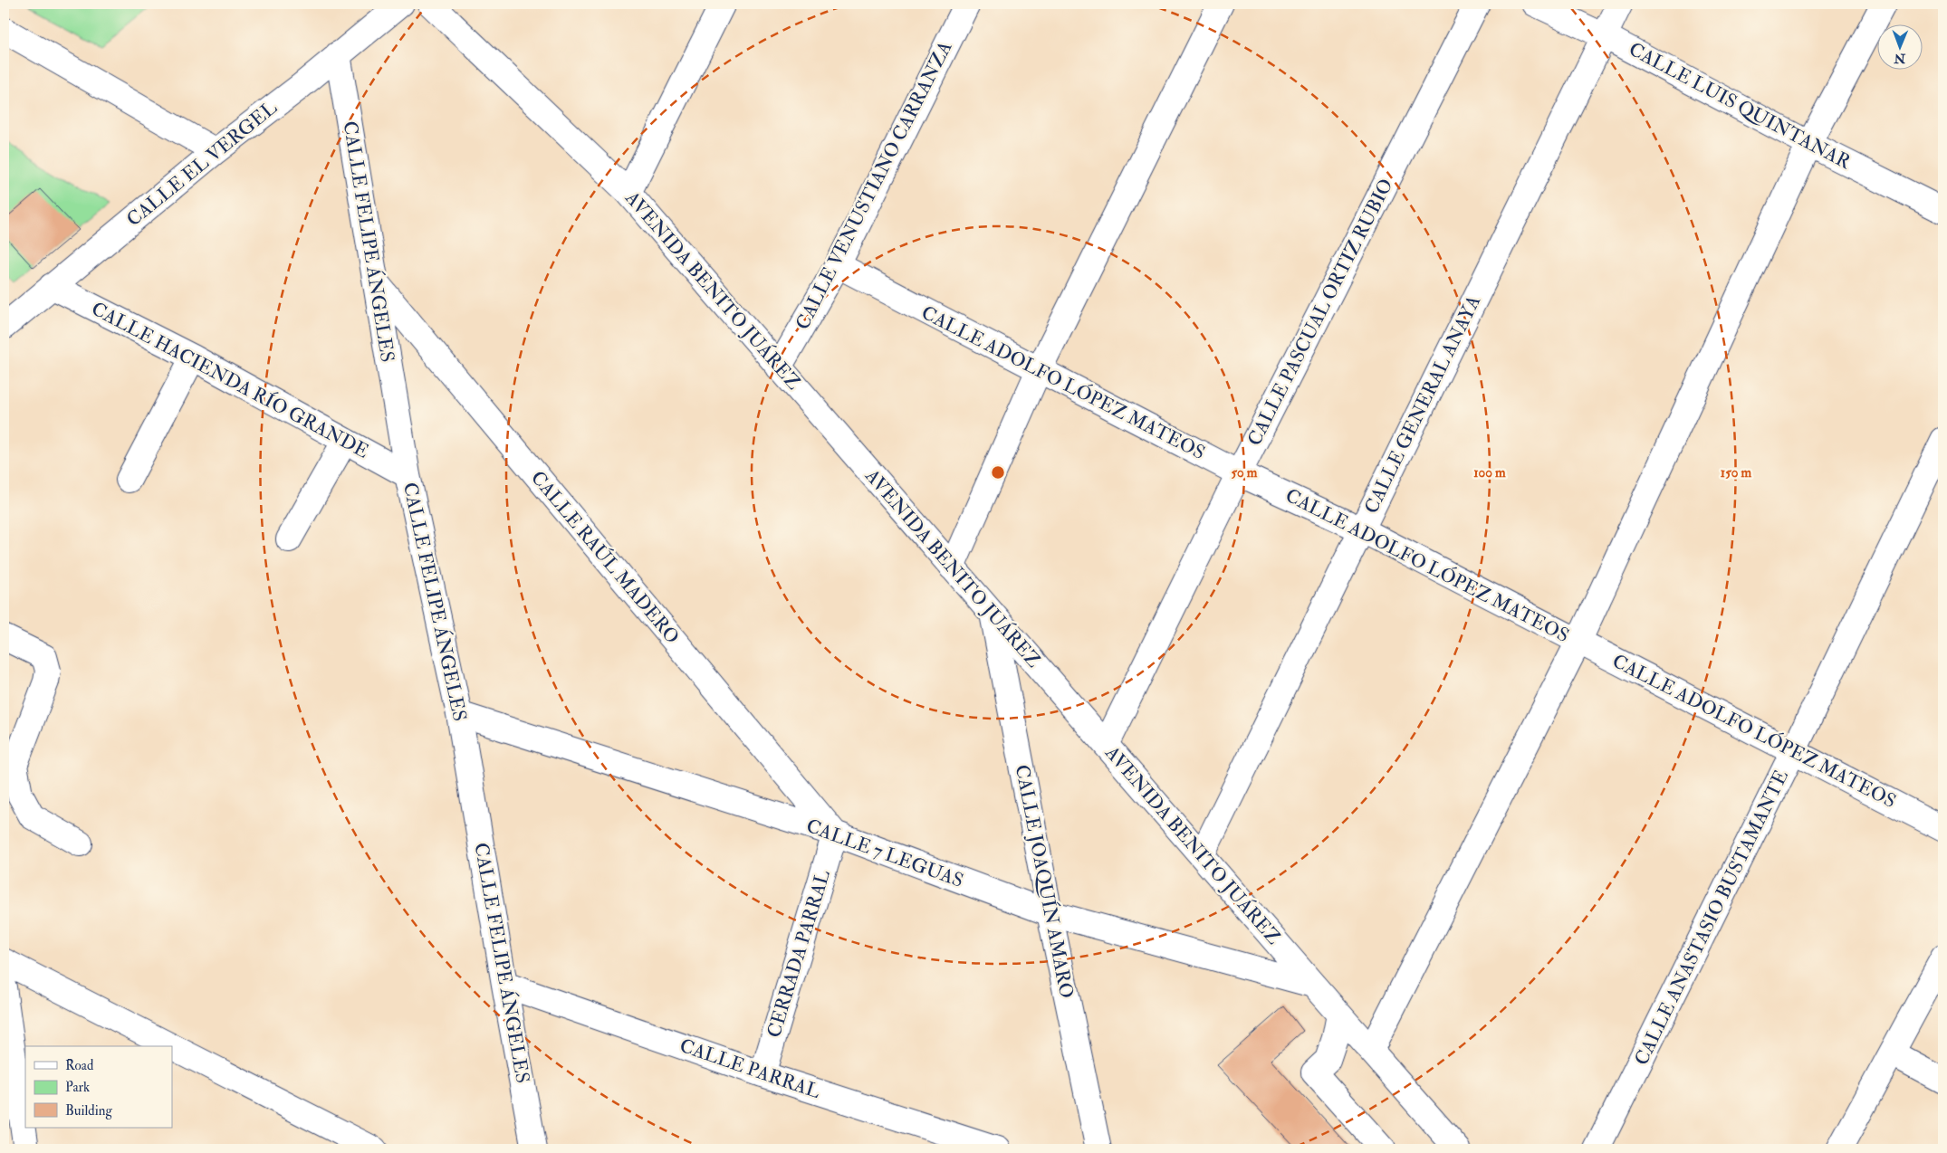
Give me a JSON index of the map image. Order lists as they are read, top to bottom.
{
  "streets": {
    "street": [
      "CALLE LUIS QUINTANAR",
      "CALLE EL VERGEL",
      "CALLE VENUSTIANO CARRANZA",
      "CALLE FELIPE ÁNGELES",
      "AVENIDA BENITO JUÁREZ",
      "CALLE PASCUAL ORTIZ RUBIO",
      "CALLE HACIENDA RÍO GRANDE",
      "CALLE ADOLFO LÓPEZ MATEOS",
      "CALLE GENERAL ANAYA",
      "CALLE RAÚL MADERO",
      "CALLE 7 LEGUAS",
      "CALLE JOAQUÍN AMARO",
      "CALLE ANASTASIO BUSTAMANTE",
      "CERRADA PARRAL",
      "CALLE PARRAL"
    ]
  },
  "crossings": [
    ["CALLE LUIS QUINTANAR", "CALLE GENERAL ANAYA"],
    ["CALLE EL VERGEL", "CALLE FELIPE ÁNGELES"],
    ["CALLE EL VERGEL", "CALLE HACIENDA RÍO GRANDE"],
    ["CALLE VENUSTIANO CARRANZA", "AVENIDA BENITO JUÁREZ"],
    ["CALLE VENUSTIANO CARRANZA", "CALLE ADOLFO LÓPEZ MATEOS"],
    ["CALLE FELIPE ÁNGELES", "CALLE HACIENDA RÍO GRANDE"],
    ["CALLE FELIPE ÁNGELES", "CALLE RAÚL MADERO"],
    ["CALLE FELIPE ÁNGELES", "CALLE 7 LEGUAS"],
    ["CALLE FELIPE ÁNGELES", "CALLE PARRAL"],
    ["AVENIDA BENITO JUÁREZ", "CALLE PASCUAL ORTIZ RUBIO"],
    ["AVENIDA BENITO JUÁREZ", "CALLE GENERAL ANAYA"],
    ["AVENIDA BENITO JUÁREZ", "CALLE 7 LEGUAS"],
    ["AVENIDA BENITO JUÁREZ", "CALLE JOAQUÍN AMARO"],
    ["CALLE PASCUAL ORTIZ RUBIO", "CALLE ADOLFO LÓPEZ MATEOS"],
    ["CALLE ADOLFO LÓPEZ MATEOS", "CALLE GENERAL ANAYA"],
    ["CALLE ADOLFO LÓPEZ MATEOS", "CALLE ANASTASIO BUSTAMANTE"],
    ["CALLE RAÚL MADERO", "CALLE 7 LEGUAS"],
    ["CALLE RAÚL MADERO", "CERRADA PARRAL"],
    ["CALLE 7 LEGUAS", "CALLE JOAQUÍN AMARO"],
    ["CALLE 7 LEGUAS", "CERRADA PARRAL"],
    ["CERRADA PARRAL", "CALLE PARRAL"]
  ],
  "legend": ["Road", "Park", "Building"],
  "north": "bottom",
  "rings": ["50 m", "100 m", "150 m"]
}
